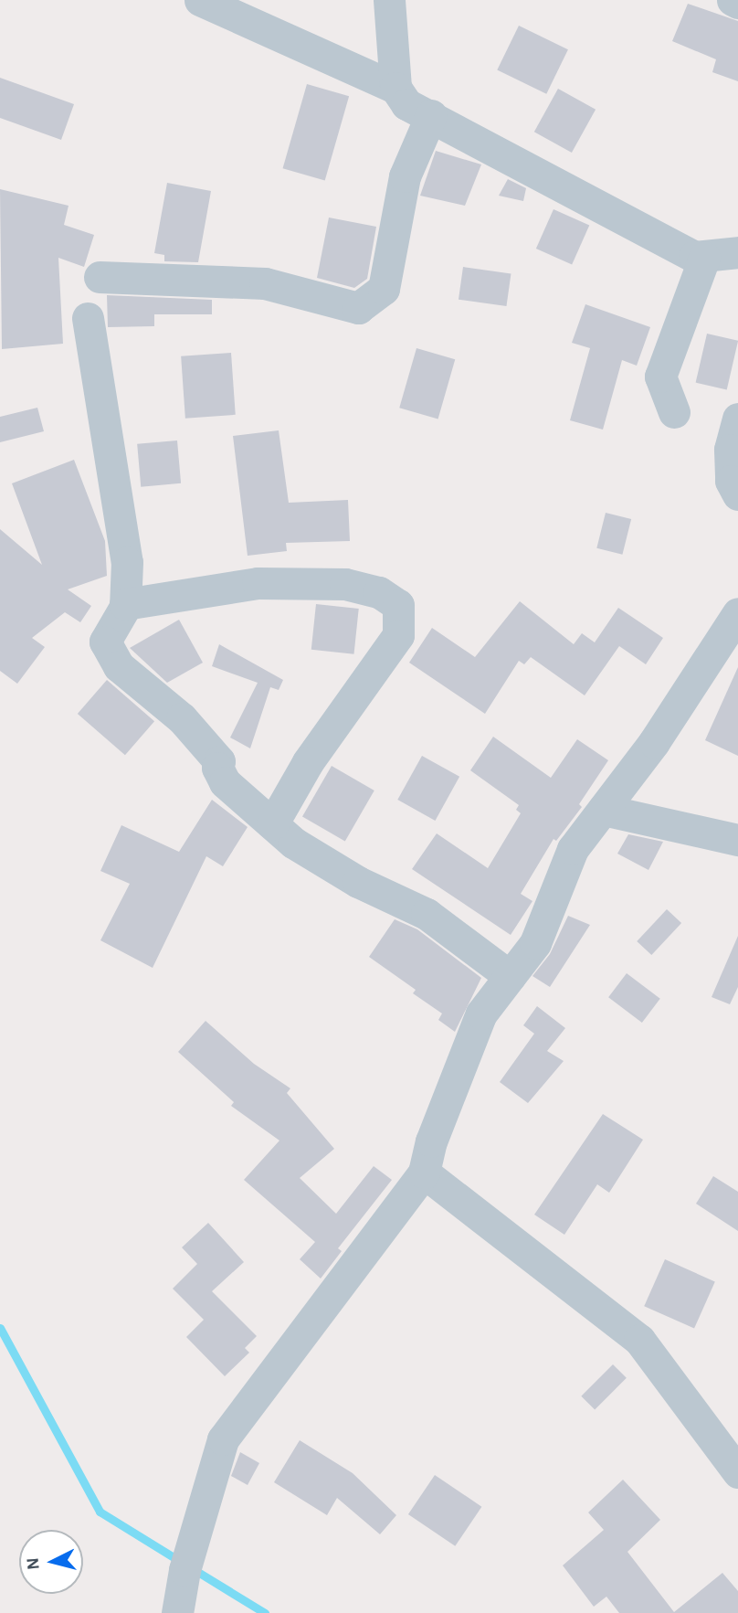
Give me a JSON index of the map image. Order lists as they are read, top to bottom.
{
  "north": "left"
}
